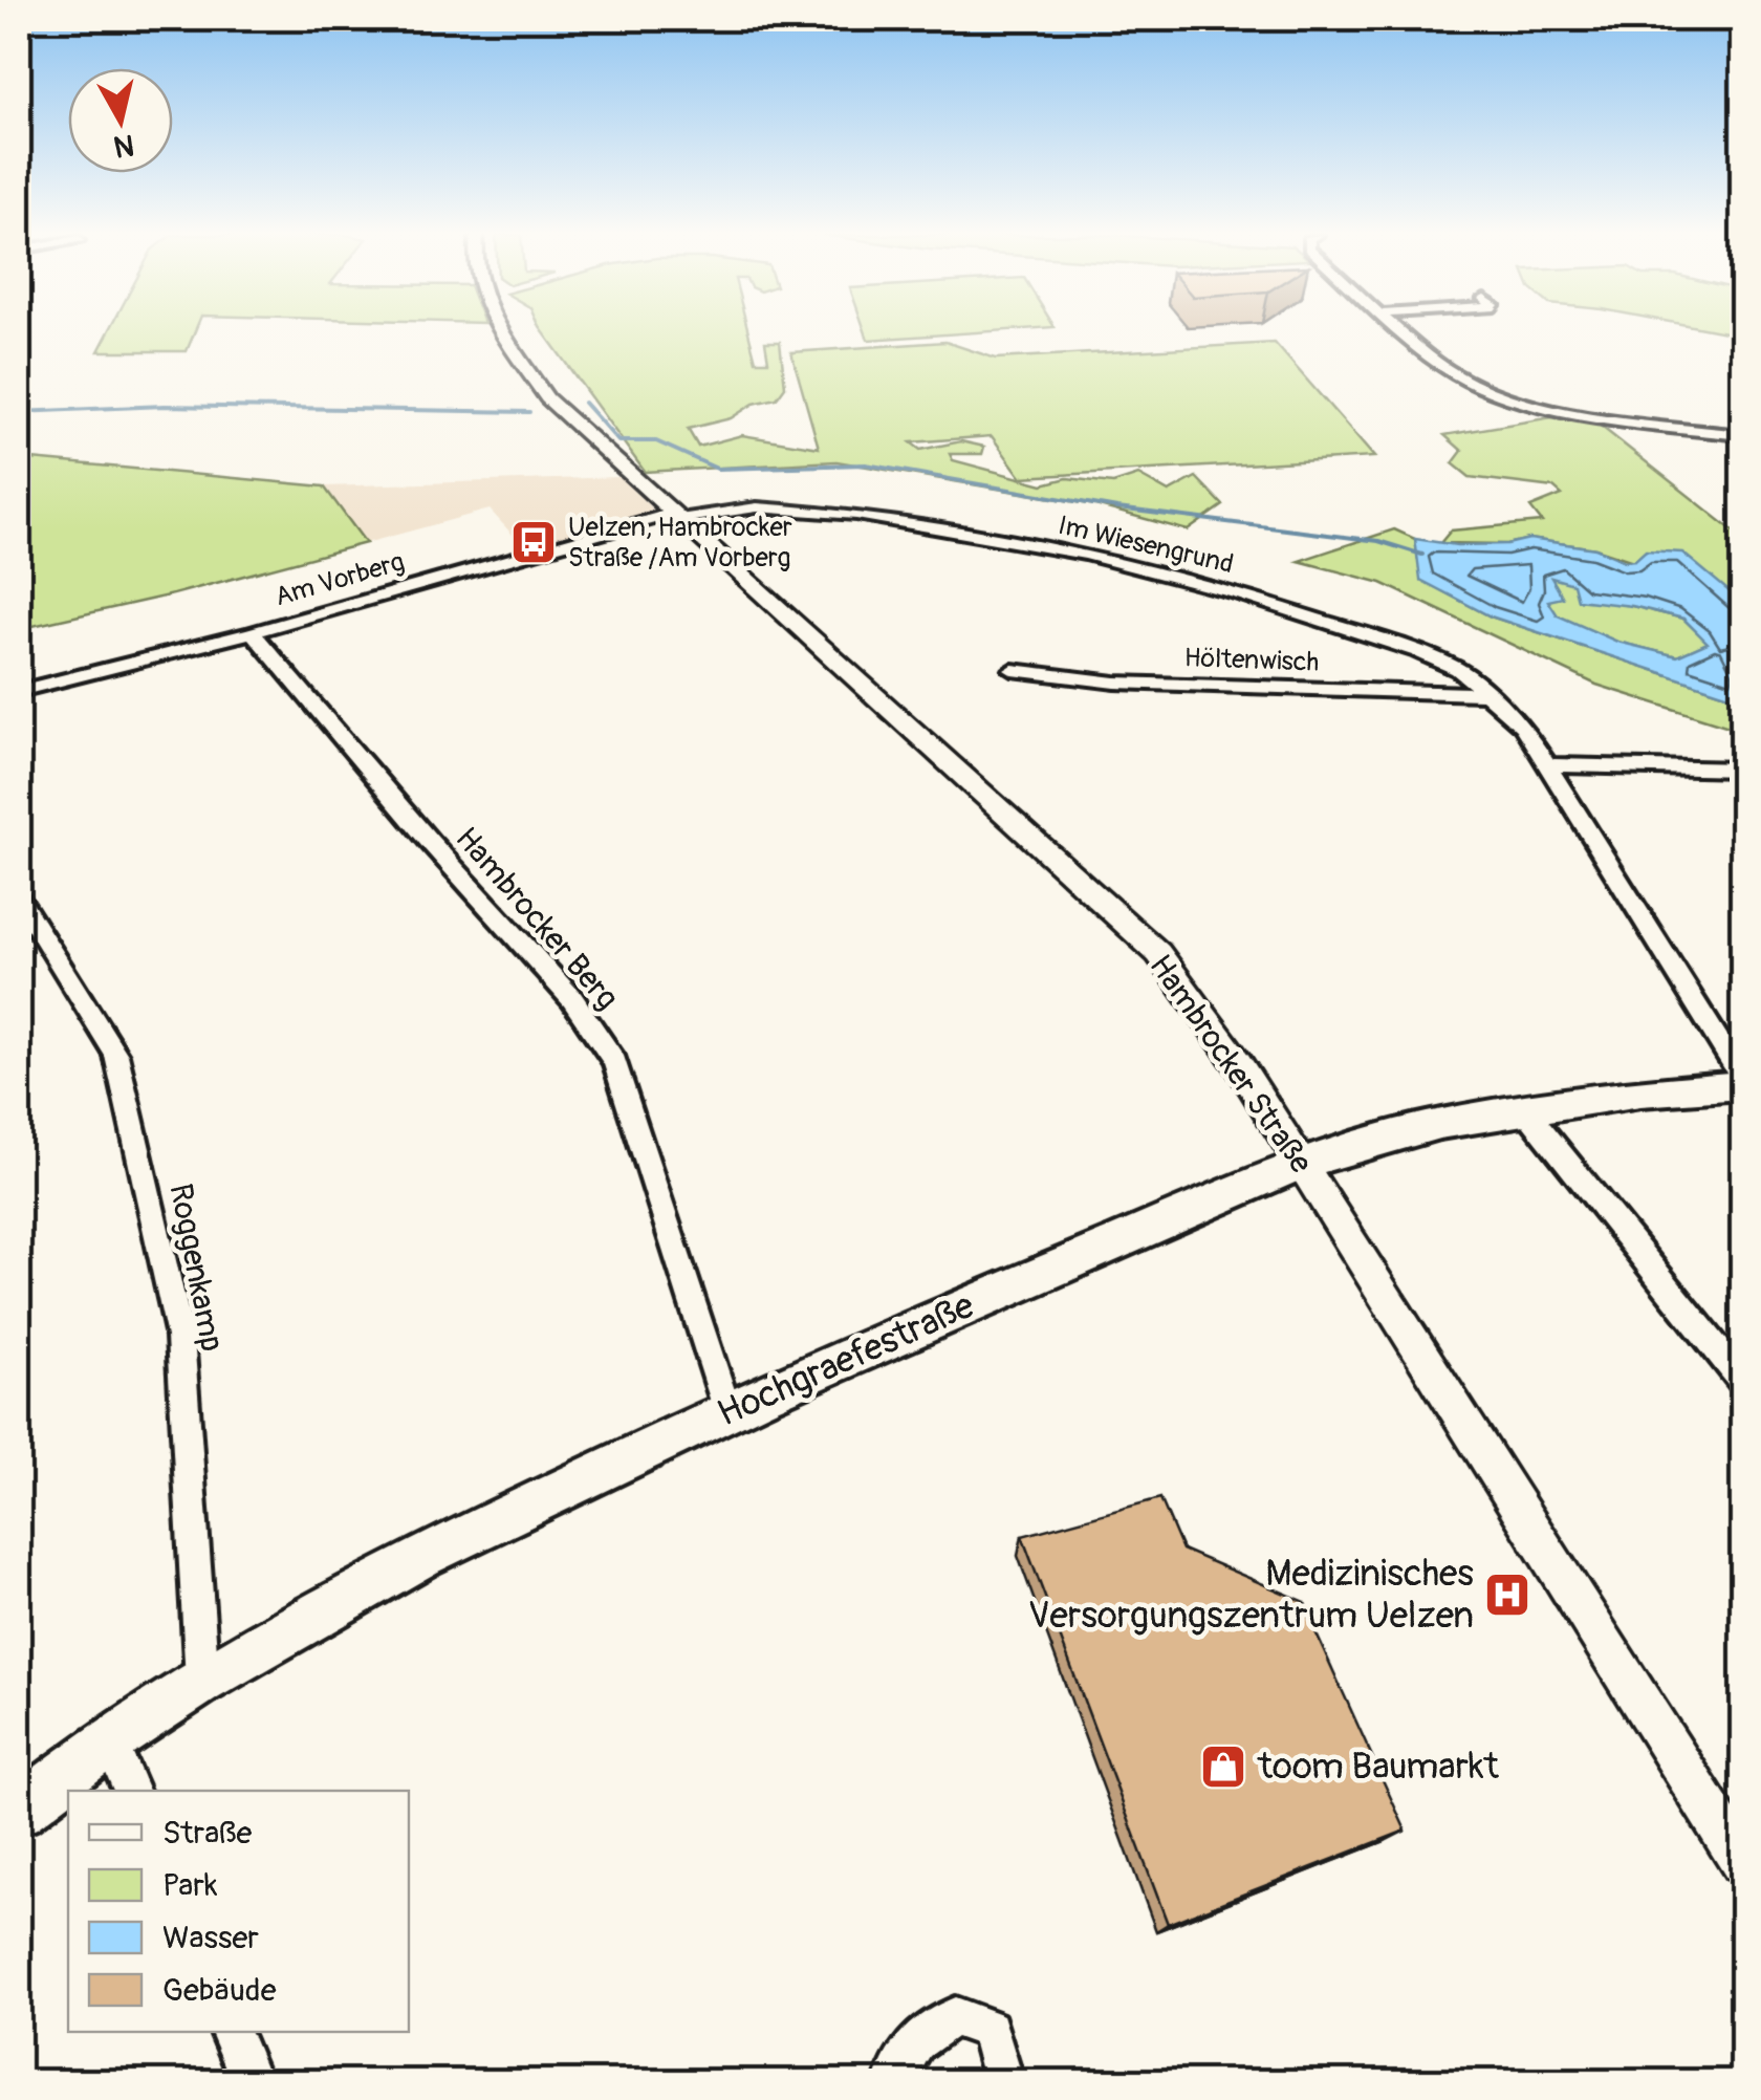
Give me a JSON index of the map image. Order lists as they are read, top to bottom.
{
  "streets": {
    "main road": ["Hochgraefestraße"],
    "street": [
      "Im Wiesengrund",
      "Am Vorberg",
      "Höltenwisch",
      "Hambrocker Berg",
      "Hambrocker Straße",
      "Roggenkamp"
    ]
  },
  "crossings": [
    ["Im Wiesengrund", "Am Vorberg"],
    ["Im Wiesengrund", "Höltenwisch"],
    ["Im Wiesengrund", "Hambrocker Straße"],
    ["Im Wiesengrund", "Hochgraefestraße"],
    ["Am Vorberg", "Hambrocker Berg"],
    ["Am Vorberg", "Hambrocker Straße"],
    ["Hambrocker Berg", "Hochgraefestraße"],
    ["Hambrocker Straße", "Hochgraefestraße"],
    ["Roggenkamp", "Hochgraefestraße"]
  ],
  "places": {
    "bus stop": ["Uelzen, Hambrocker Straße /Am Vorberg"],
    "hospital": ["Medizinisches Versorgungszentrum Uelzen"],
    "shop": ["toom Baumarkt"]
  },
  "legend": [
    "Straße",
    "Park",
    "Wasser",
    "Gebäude"
  ],
  "north": "bottom"
}
